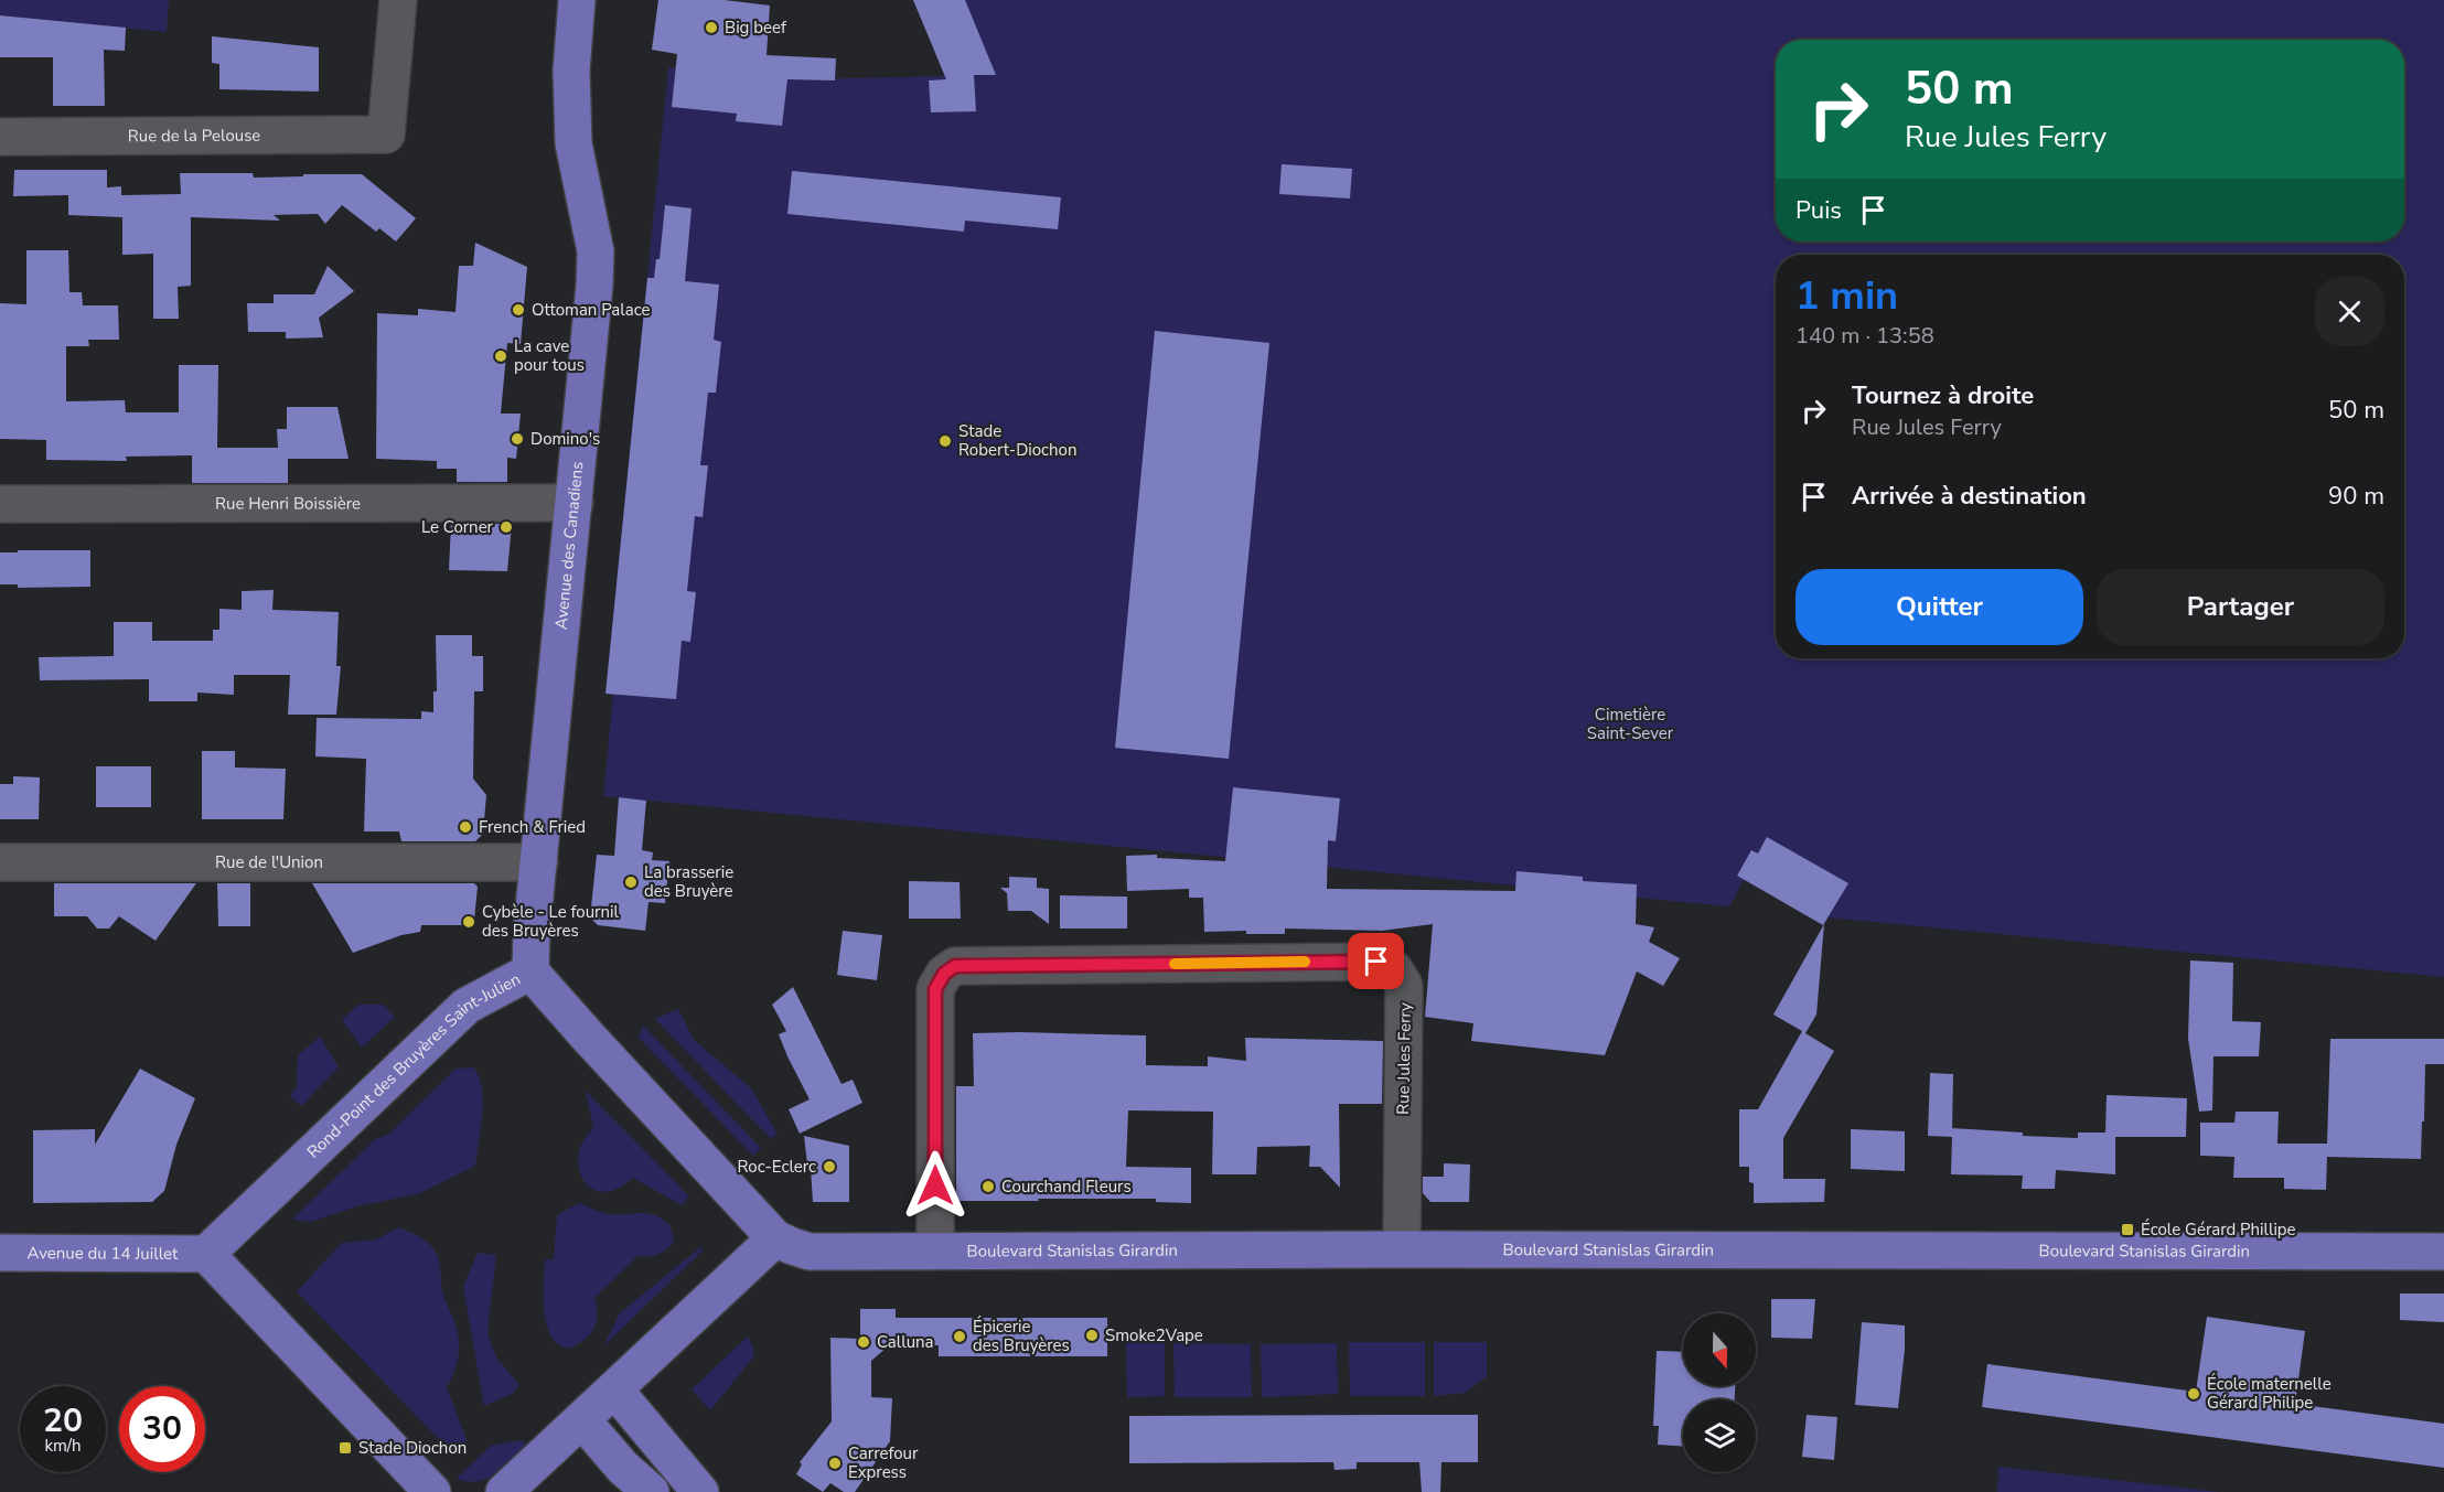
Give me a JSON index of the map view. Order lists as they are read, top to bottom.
{
  "streets": {
    "main road": [
      "Avenue des Canadiens",
      "Rond-Point des Bruyères Saint-Julien",
      "Boulevard Stanislas Girardin",
      "Avenue du 14 Juillet"
    ],
    "street": [
      "Rue de la Pelouse",
      "Rue Henri Boissière",
      "Rue de l'Union",
      "Rue Jules Ferry"
    ]
  },
  "crossings": [
    ["Rue Henri Boissière", "Avenue des Canadiens"],
    ["Avenue des Canadiens", "Rue de l'Union"],
    ["Avenue des Canadiens", "Rond-Point des Bruyères Saint-Julien"],
    ["Rue Jules Ferry", "Boulevard Stanislas Girardin"],
    ["Rond-Point des Bruyères Saint-Julien", "Boulevard Stanislas Girardin"],
    ["Rond-Point des Bruyères Saint-Julien", "Avenue du 14 Juillet"]
  ],
  "parks": ["Cimetière Saint-Sever"],
  "places": {
    "other": [
      "Big beef",
      "Ottoman Palace",
      "La cave pour tous",
      "Domino's",
      "Stade Robert-Diochon",
      "Le Corner",
      "French & Fried",
      "La brasserie des Bruyère",
      "Cybèle - Le fournil des Bruyères",
      "Roc-Eclerc",
      "Courchand Fleurs",
      "Smoke2Vape",
      "Épicerie des Bruyères",
      "Calluna",
      "École maternelle Gérard Philipe",
      "Carrefour Express"
    ],
    "transit": ["École Gérard Phillipe", "Stade Diochon"]
  },
  "north": "bottom",
  "page": {
    "turn": ["50 m", "Rue Jules Ferry"],
    "then": "Puis",
    "heading": ["1 min", "140 m · 13:58"],
    "list": [
      {
        "name": "Tournez à droite",
        "note": "Rue Jules Ferry",
        "value": "50 m"
      },
      {
        "name": "Arrivée à destination",
        "value": "90 m"
      }
    ],
    "buttons": ["Quitter", "Partager"],
    "speed": "20 km/h",
    "limit": "30"
  }
}
